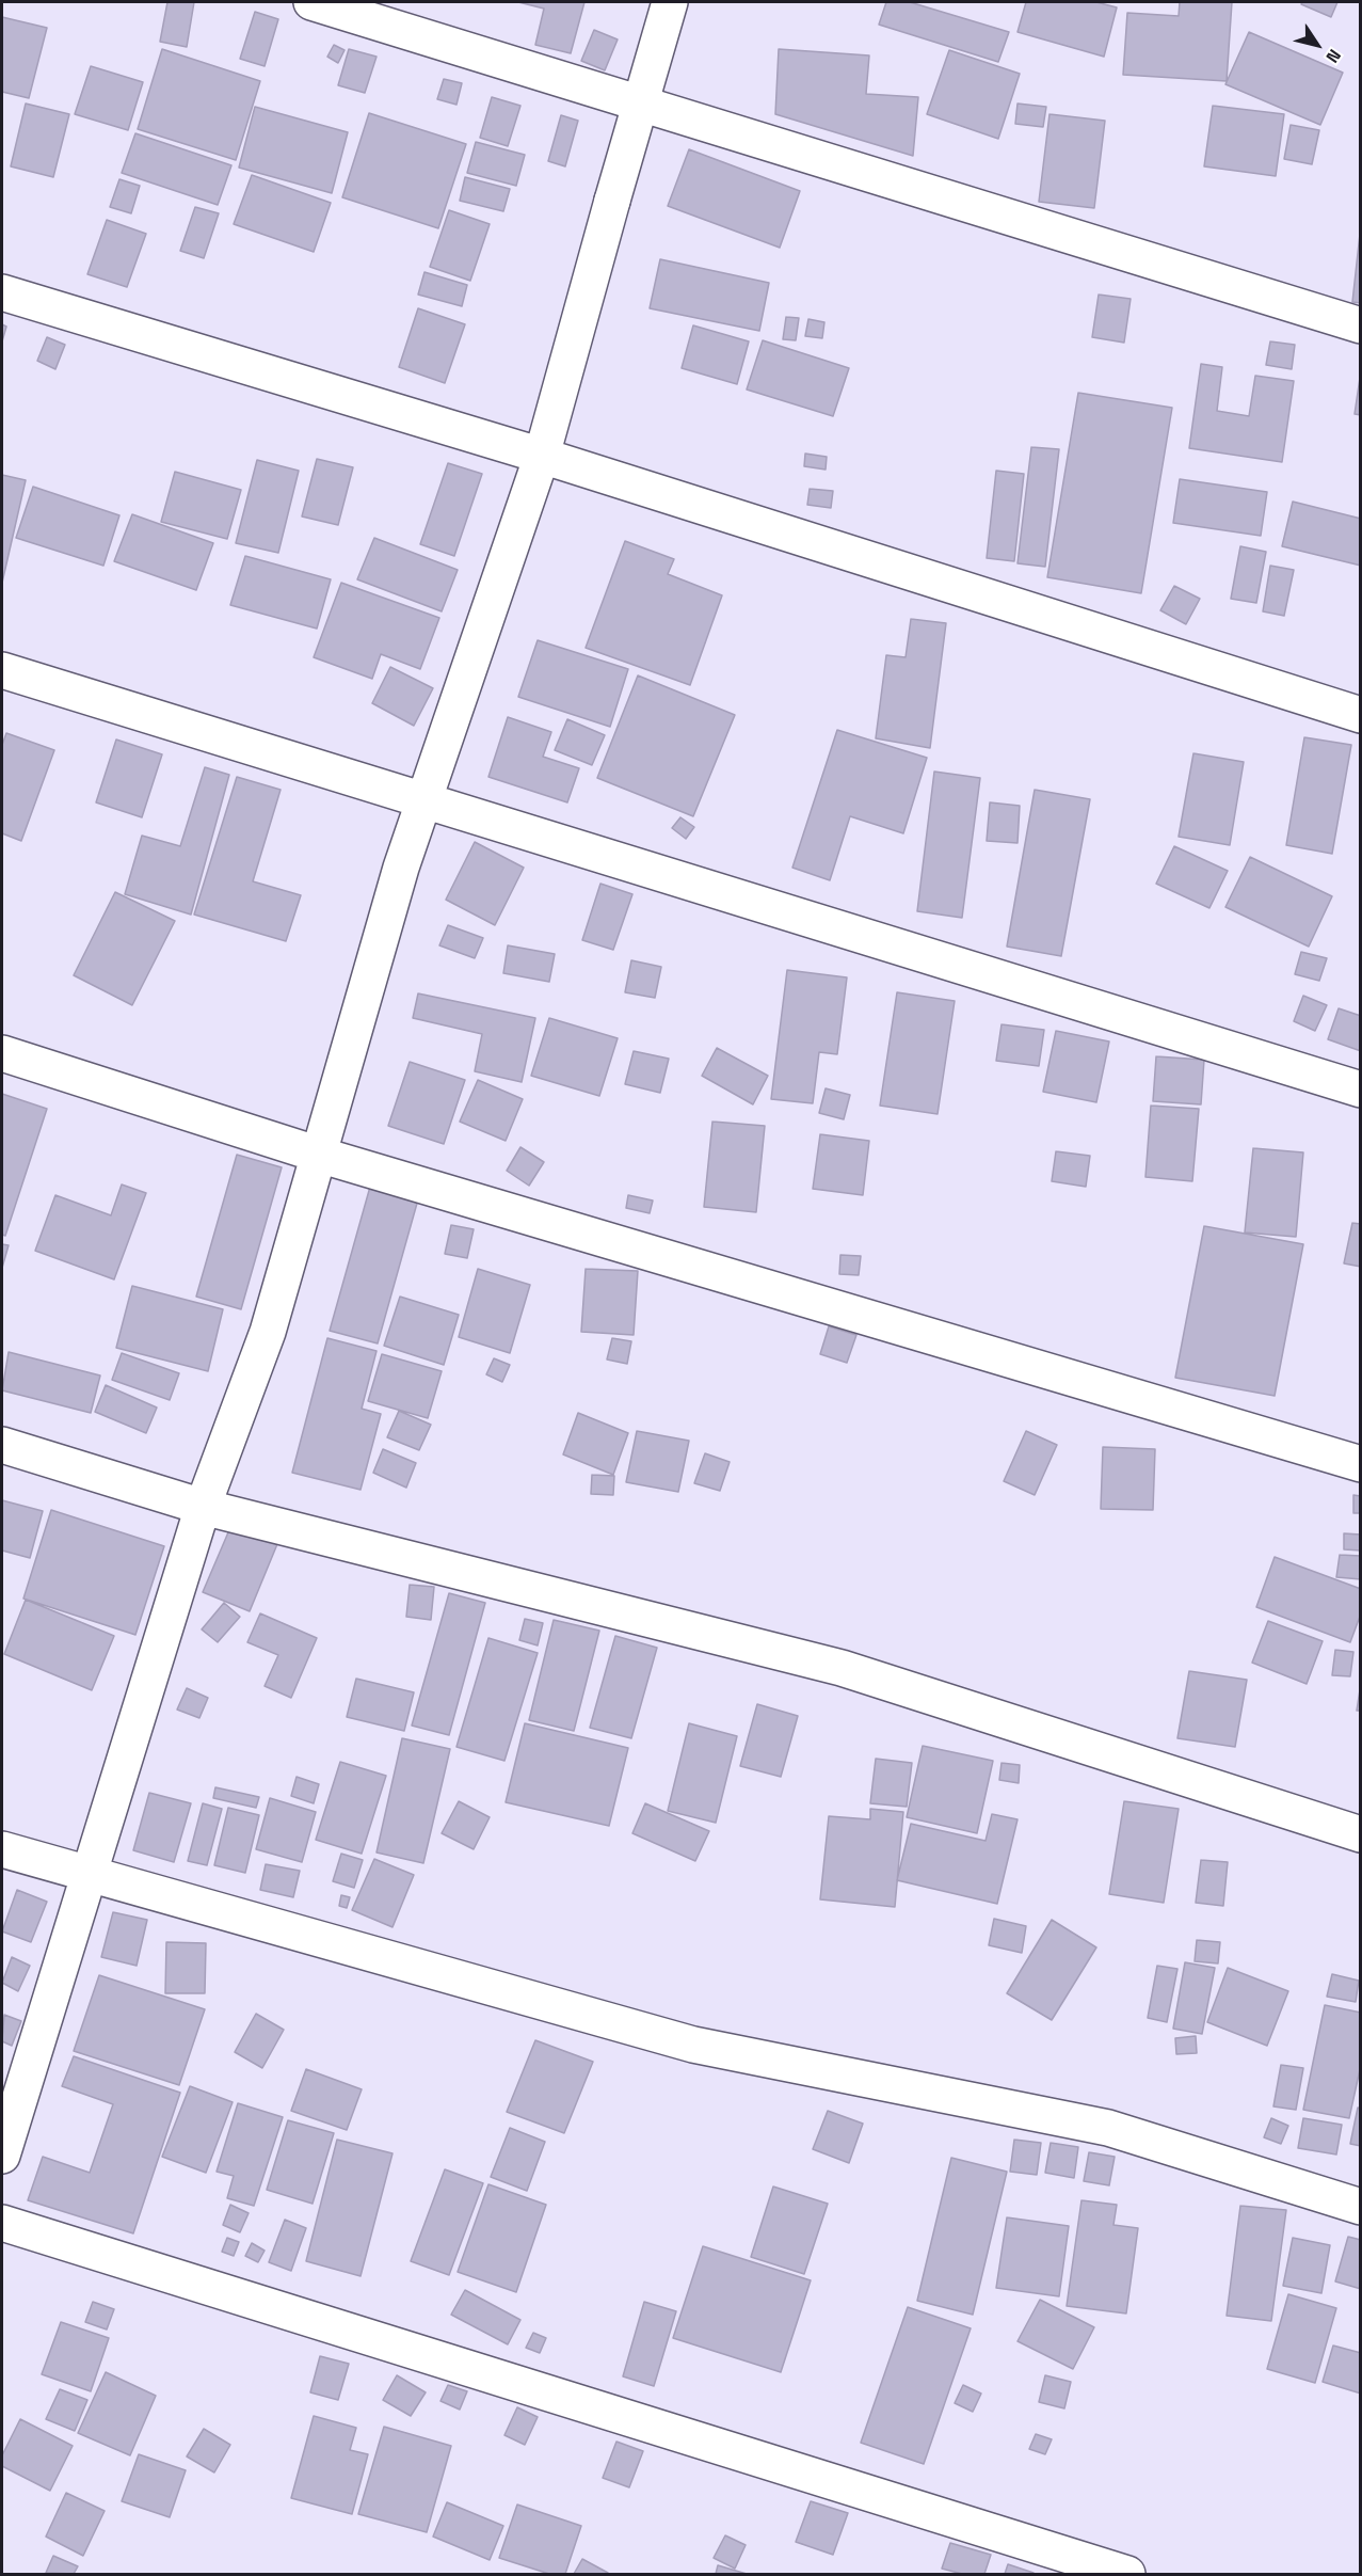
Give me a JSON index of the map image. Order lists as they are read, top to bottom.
{
  "north": "bottom right"
}
